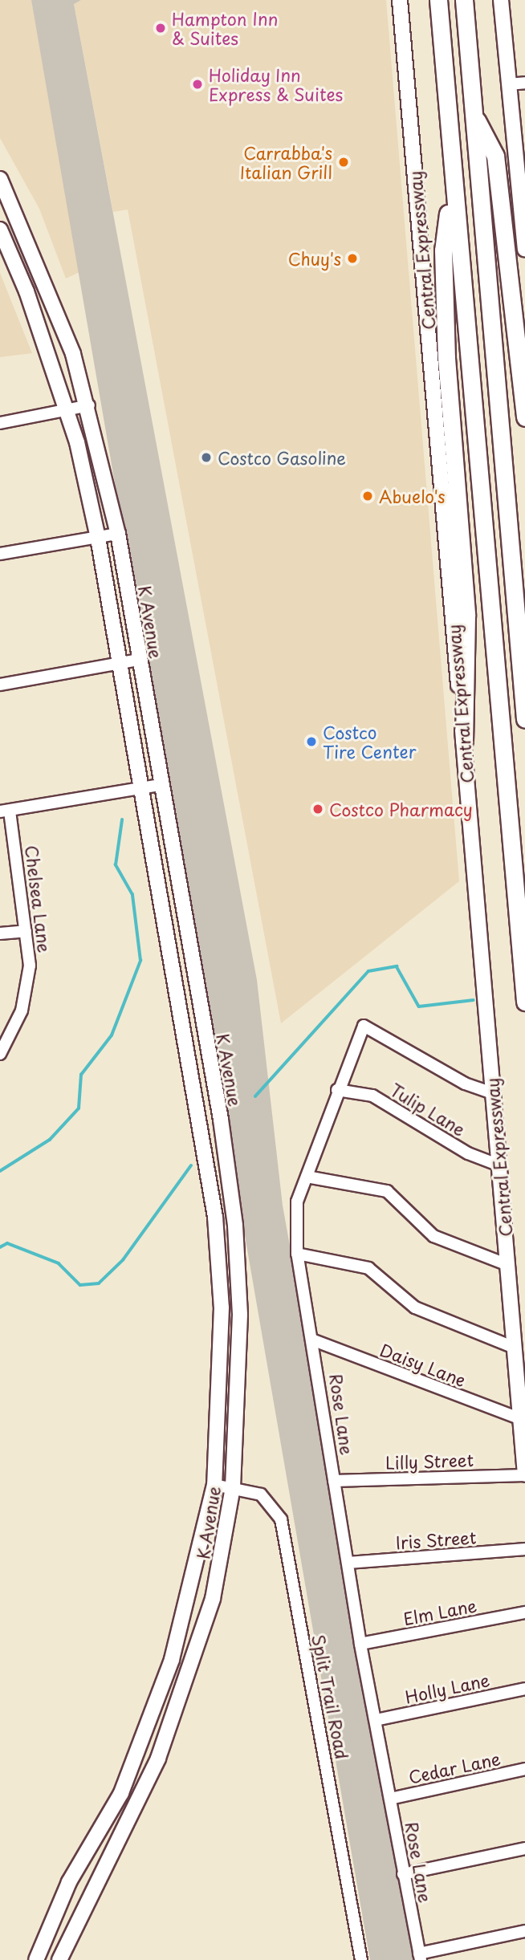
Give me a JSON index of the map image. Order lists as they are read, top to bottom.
{
  "streets": {
    "main road": ["Central Expressway", "K Avenue"],
    "street": [
      "Chelsea Lane",
      "Tulip Lane",
      "Daisy Lane",
      "Rose Lane",
      "Lilly Street",
      "Iris Street",
      "Elm Lane",
      "Holly Lane",
      "Split Trail Road",
      "Cedar Lane"
    ]
  },
  "crossings": [
    ["Central Expressway", "Tulip Lane"],
    ["Central Expressway", "Daisy Lane"],
    ["Central Expressway", "Rose Lane"],
    ["Central Expressway", "Lilly Street"],
    ["K Avenue", "Split Trail Road"],
    ["Tulip Lane", "Rose Lane"],
    ["Daisy Lane", "Rose Lane"],
    ["Rose Lane", "Lilly Street"],
    ["Rose Lane", "Iris Street"],
    ["Rose Lane", "Elm Lane"],
    ["Rose Lane", "Holly Lane"],
    ["Rose Lane", "Cedar Lane"]
  ],
  "places": [
    "Hampton Inn & Suites",
    "Holiday Inn Express & Suites",
    "Carrabba's Italian Grill",
    "Chuy's",
    "Costco Gasoline",
    "Abuelo's",
    "Costco Tire Center",
    "Costco Pharmacy"
  ]
}
